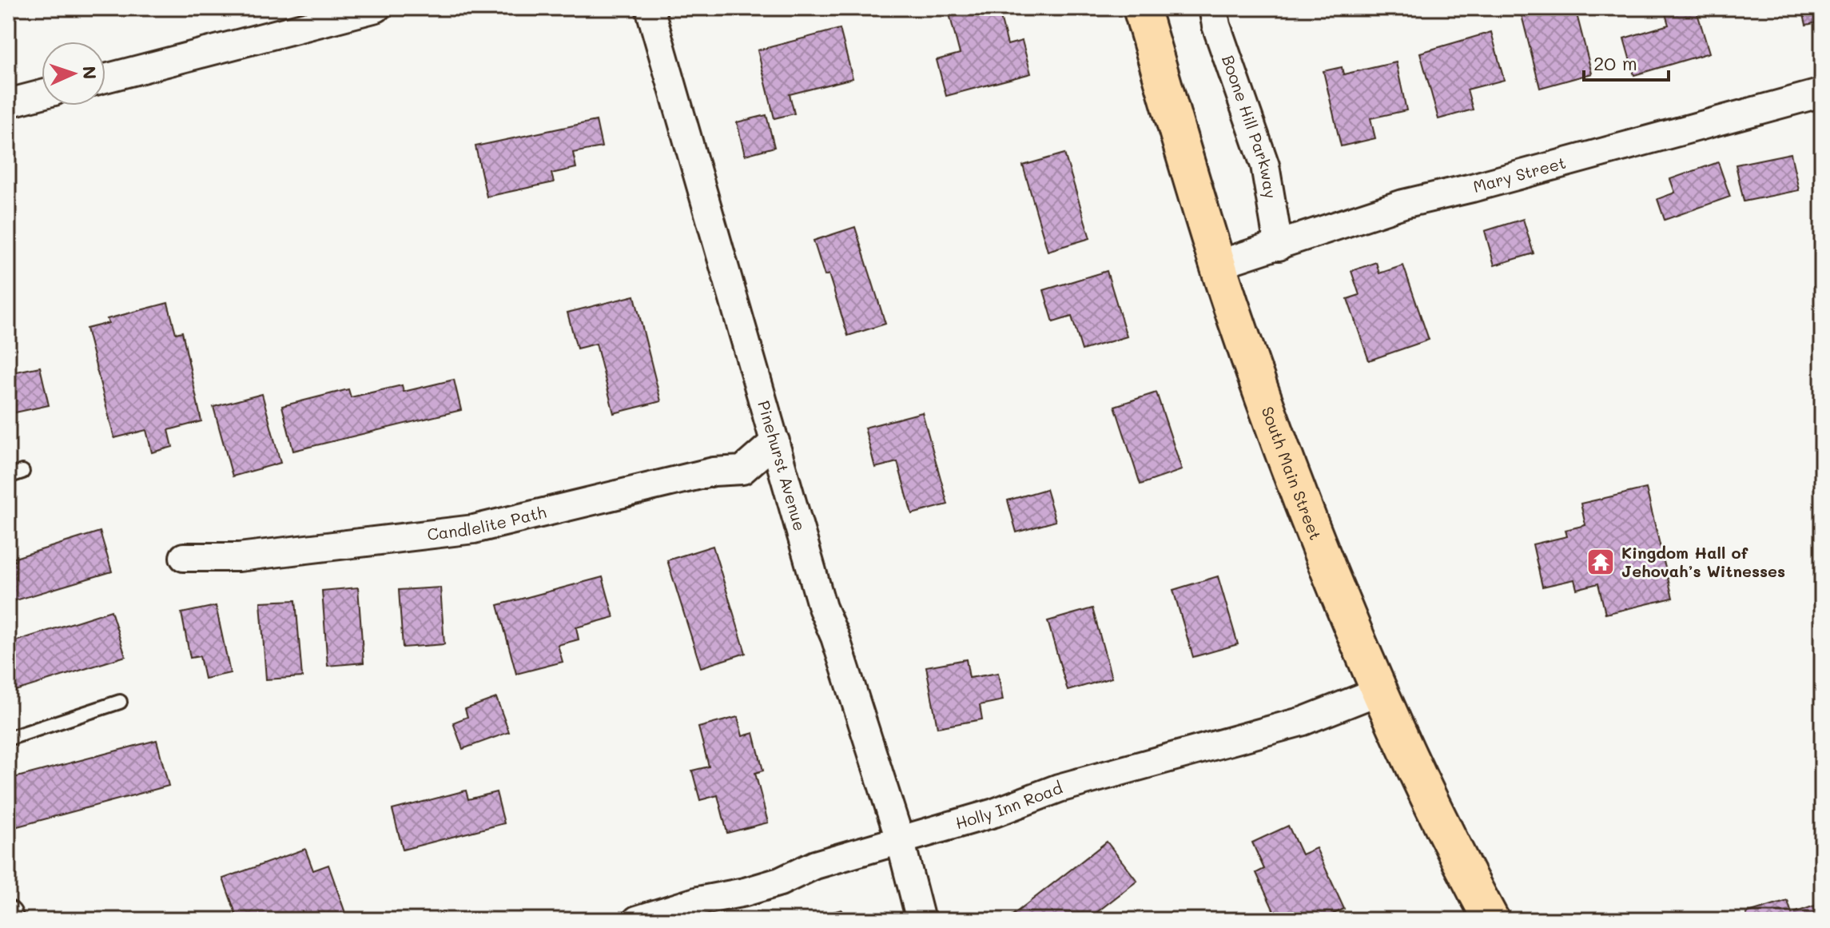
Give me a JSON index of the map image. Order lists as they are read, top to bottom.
{
  "streets": {
    "main road": ["South Main Street"],
    "street": [
      "Boone Hill Parkway",
      "Mary Street",
      "Pinehurst Avenue",
      "Candlelite Path",
      "Holly Inn Road"
    ]
  },
  "crossings": [
    ["Boone Hill Parkway", "Mary Street"],
    ["Mary Street", "South Main Street"],
    ["Pinehurst Avenue", "Candlelite Path"],
    ["Pinehurst Avenue", "Holly Inn Road"],
    ["South Main Street", "Holly Inn Road"]
  ],
  "places": {
    "temple": ["Kingdom Hall of Jehovah’s Witnesses"]
  },
  "scale_bar": "20 m",
  "north": "right"
}
